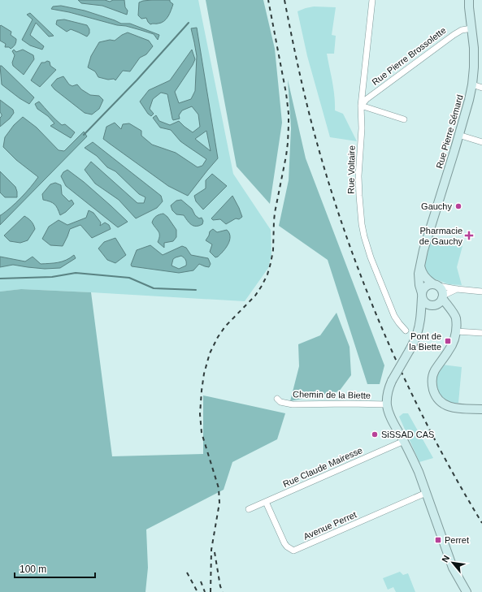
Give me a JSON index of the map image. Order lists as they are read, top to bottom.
{
  "streets": {
    "main road": ["Rue Pierre Sémard"],
    "street": [
      "Rue Pierre Brossolette",
      "Rue Voltaire",
      "Chemin de la Biette",
      "Rue Claude Mairesse",
      "Avenue Perret"
    ]
  },
  "crossings": [
    ["Rue Pierre Brossolette", "Rue Pierre Sémard"],
    ["Rue Pierre Brossolette", "Rue Voltaire"],
    ["Rue Pierre Sémard", "Chemin de la Biette"],
    ["Rue Claude Mairesse", "Avenue Perret"]
  ],
  "places": {
    "other": ["Gauchy", "SiSSAD CAS"],
    "health": ["Pharmacie de Gauchy"],
    "transit": ["Pont de la Biette", "Perret"]
  },
  "scale_bar": "100 m",
  "north": "top left"
}
